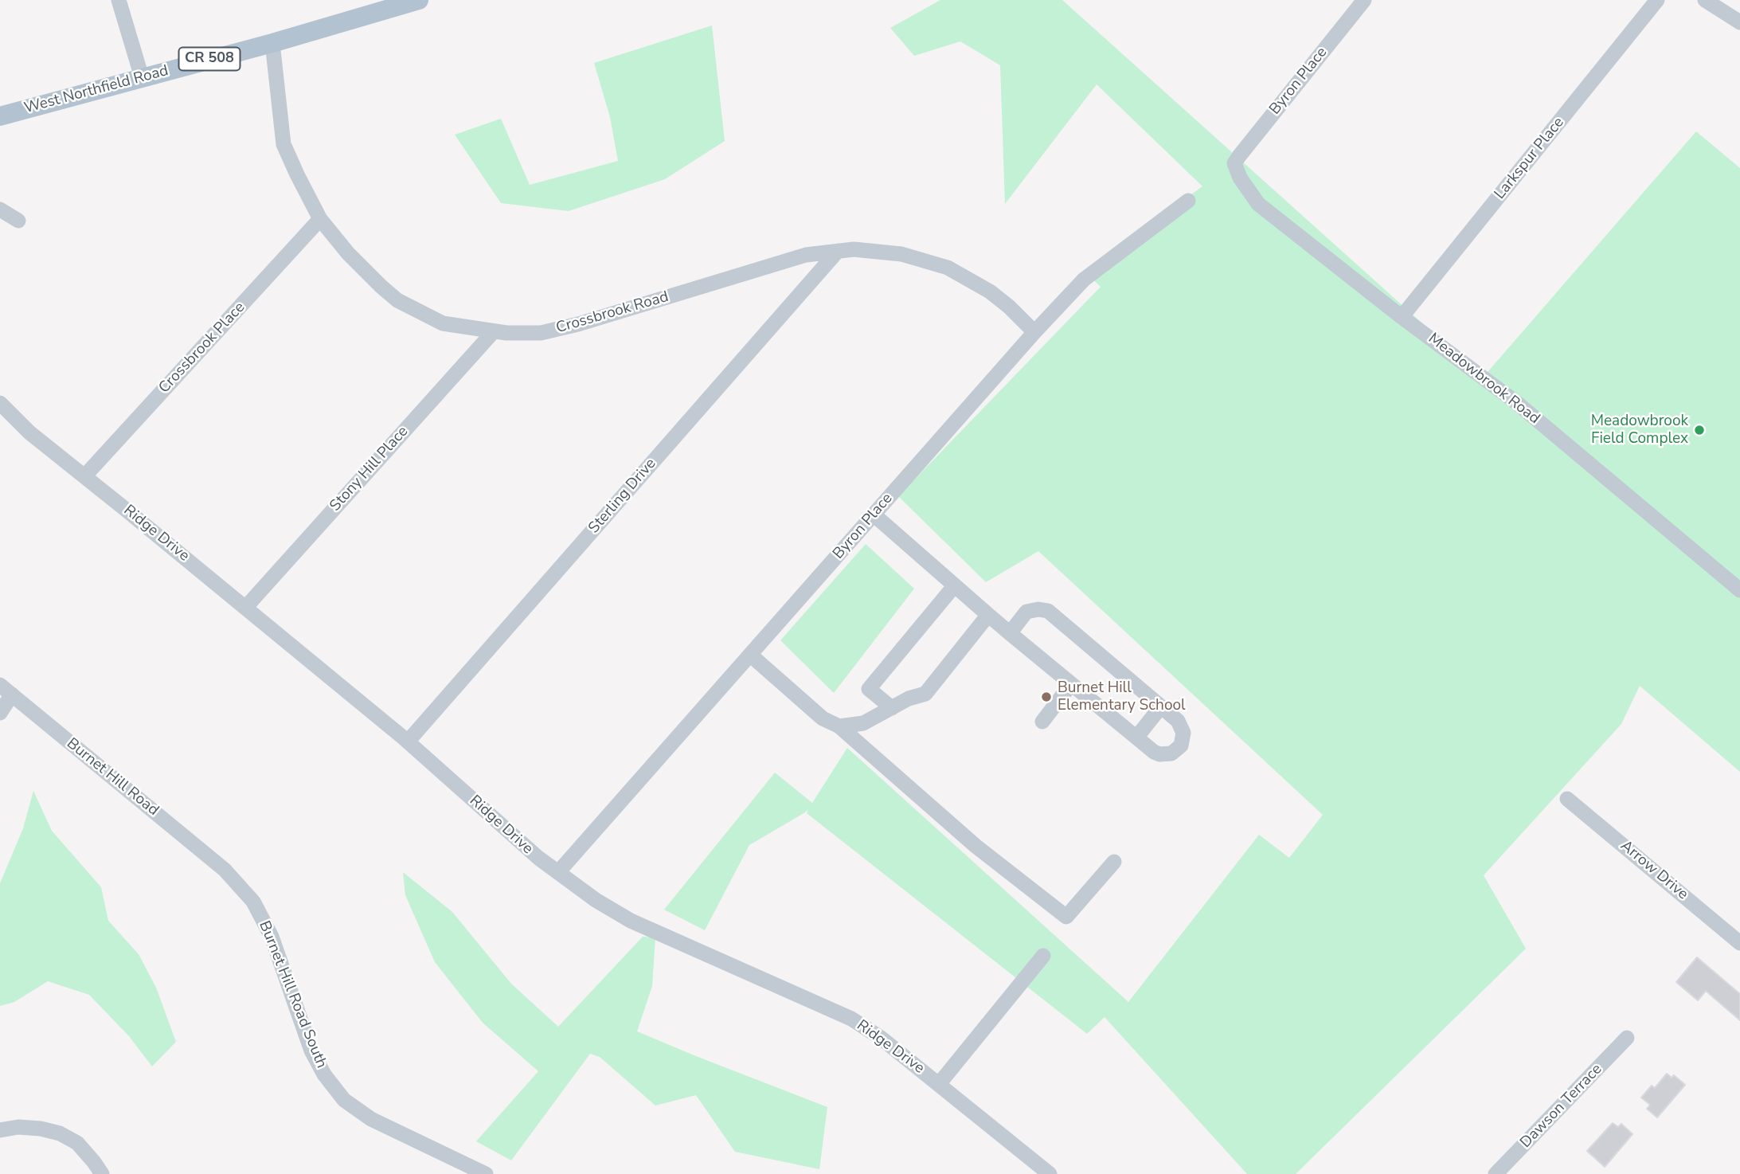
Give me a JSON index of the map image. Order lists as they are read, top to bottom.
{
  "streets": {
    "main road": ["CR 508", "West Northfield Road"],
    "street": [
      "Byron Place",
      "Larkspur Place",
      "Crossbrook Road",
      "Crossbrook Place",
      "Meadowbrook Road",
      "Stony Hill Place",
      "Sterling Drive",
      "Ridge Drive",
      "Burnet Hill Road",
      "Arrow Drive",
      "Burnet Hill Road South",
      "Dawson Terrace"
    ]
  },
  "crossings": [
    ["Byron Place", "Crossbrook Road"],
    ["Byron Place", "Meadowbrook Road"],
    ["Byron Place", "Ridge Drive"],
    ["West Northfield Road", "Crossbrook Road"],
    ["Larkspur Place", "Meadowbrook Road"],
    ["Crossbrook Road", "Crossbrook Place"],
    ["Crossbrook Road", "Stony Hill Place"],
    ["Crossbrook Road", "Sterling Drive"],
    ["Crossbrook Place", "Ridge Drive"],
    ["Stony Hill Place", "Ridge Drive"],
    ["Sterling Drive", "Ridge Drive"],
    ["Burnet Hill Road", "Burnet Hill Road South"]
  ],
  "places": ["Meadowbrook Field Complex", "Burnet Hill Elementary School"]
}
